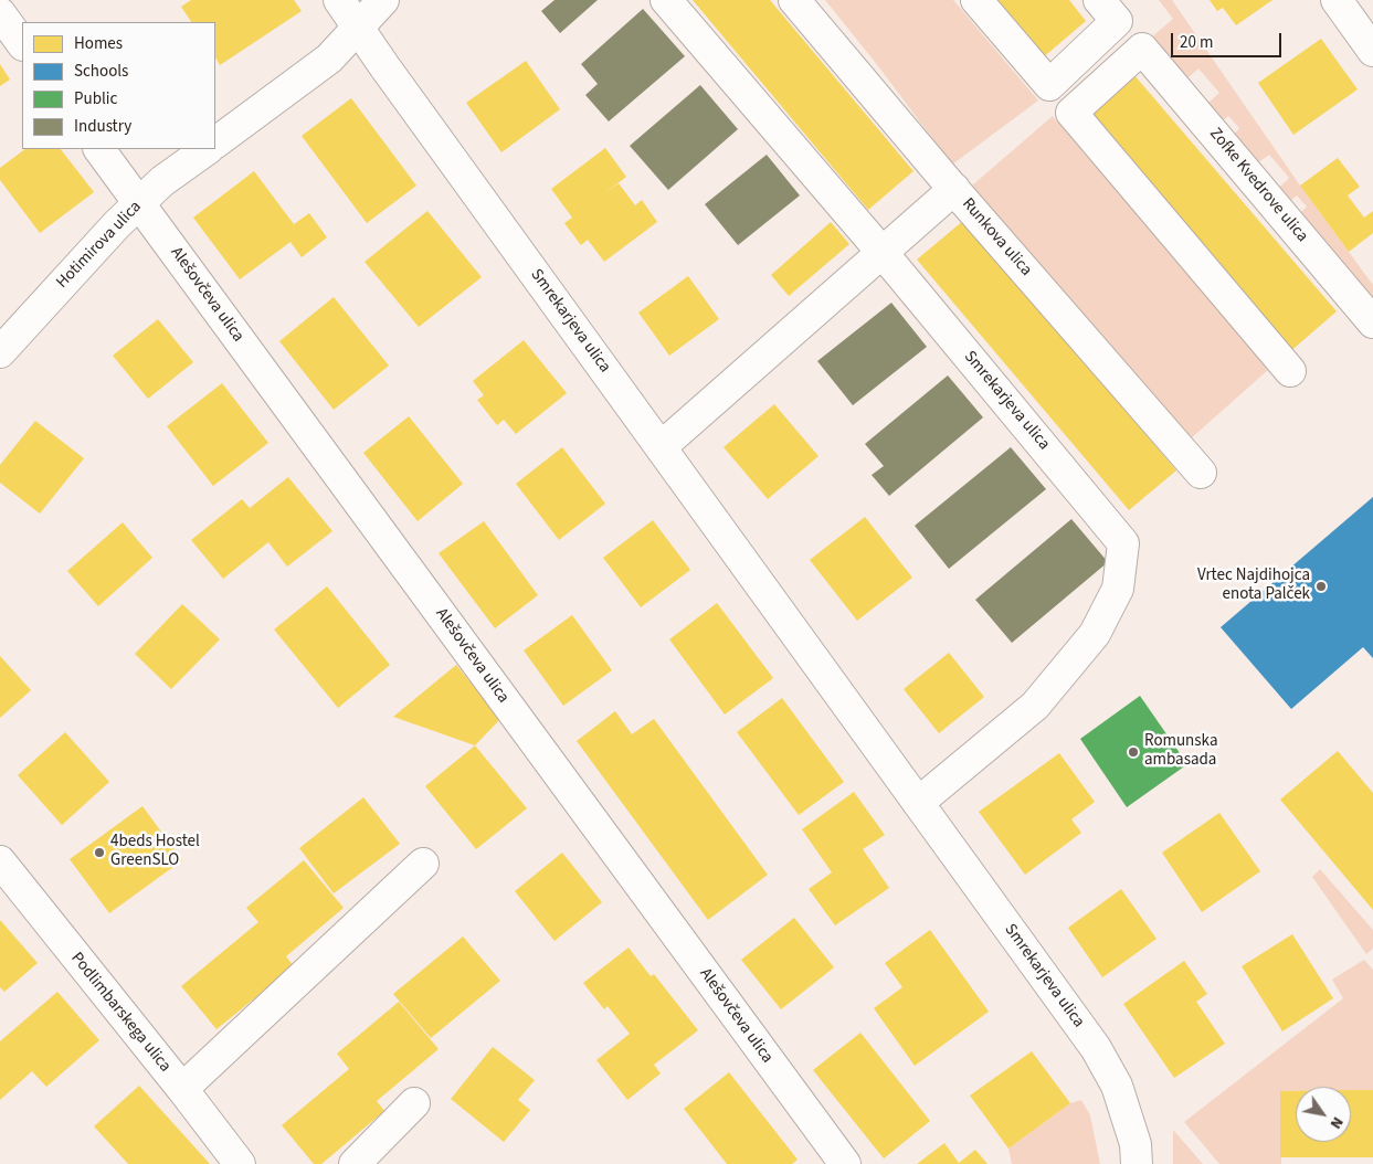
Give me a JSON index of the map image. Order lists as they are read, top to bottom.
{
  "streets": {
    "street": [
      "Zofke Kvedrove ulica",
      "Runkova ulica",
      "Hotimirova ulica",
      "Alešovčeva ulica",
      "Smrekarjeva ulica",
      "Podlimbarskega ulica"
    ]
  },
  "crossings": [
    ["Hotimirova ulica", "Alešovčeva ulica"]
  ],
  "places": ["Vrtec Najdihojca enota Palček", "Romunska ambasada", "4beds Hostel GreenSLO"],
  "legend": [
    "Homes",
    "Schools",
    "Public",
    "Industry"
  ],
  "scale_bar": "20 m",
  "north": "bottom right"
}
